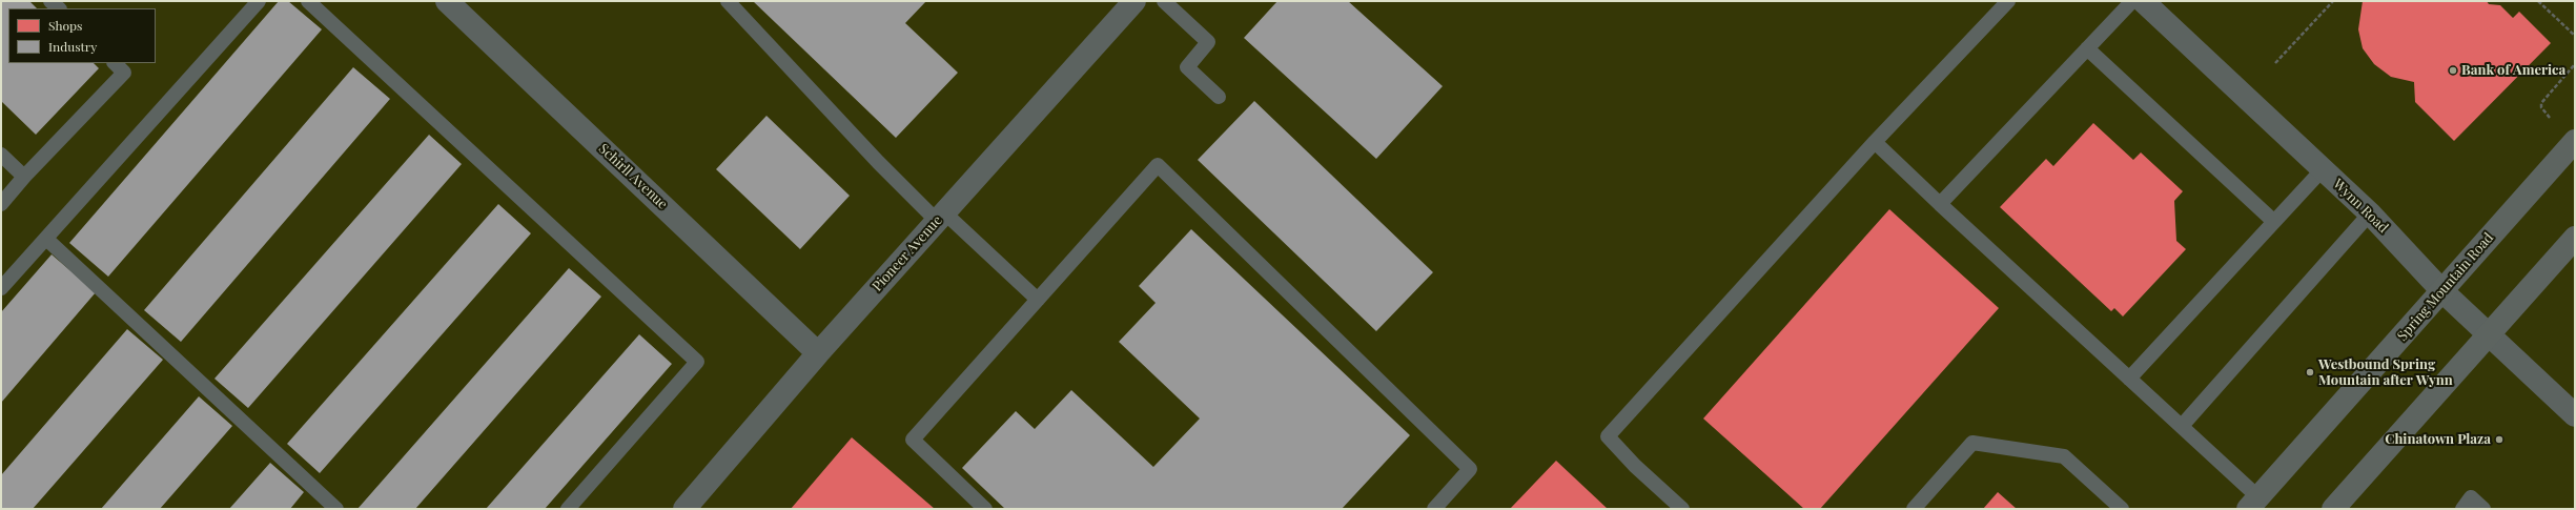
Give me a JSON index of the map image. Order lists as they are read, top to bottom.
{
  "streets": {
    "main road": ["Spring Mountain Road"],
    "street": ["Schirll Avenue", "Wynn Road", "Pioneer Avenue"]
  },
  "crossings": [
    ["Schirll Avenue", "Pioneer Avenue"],
    ["Wynn Road", "Spring Mountain Road"]
  ],
  "places": ["Bank of America", "Westbound Spring Mountain after Wynn", "Chinatown Plaza"],
  "legend": ["Shops", "Industry"]
}
